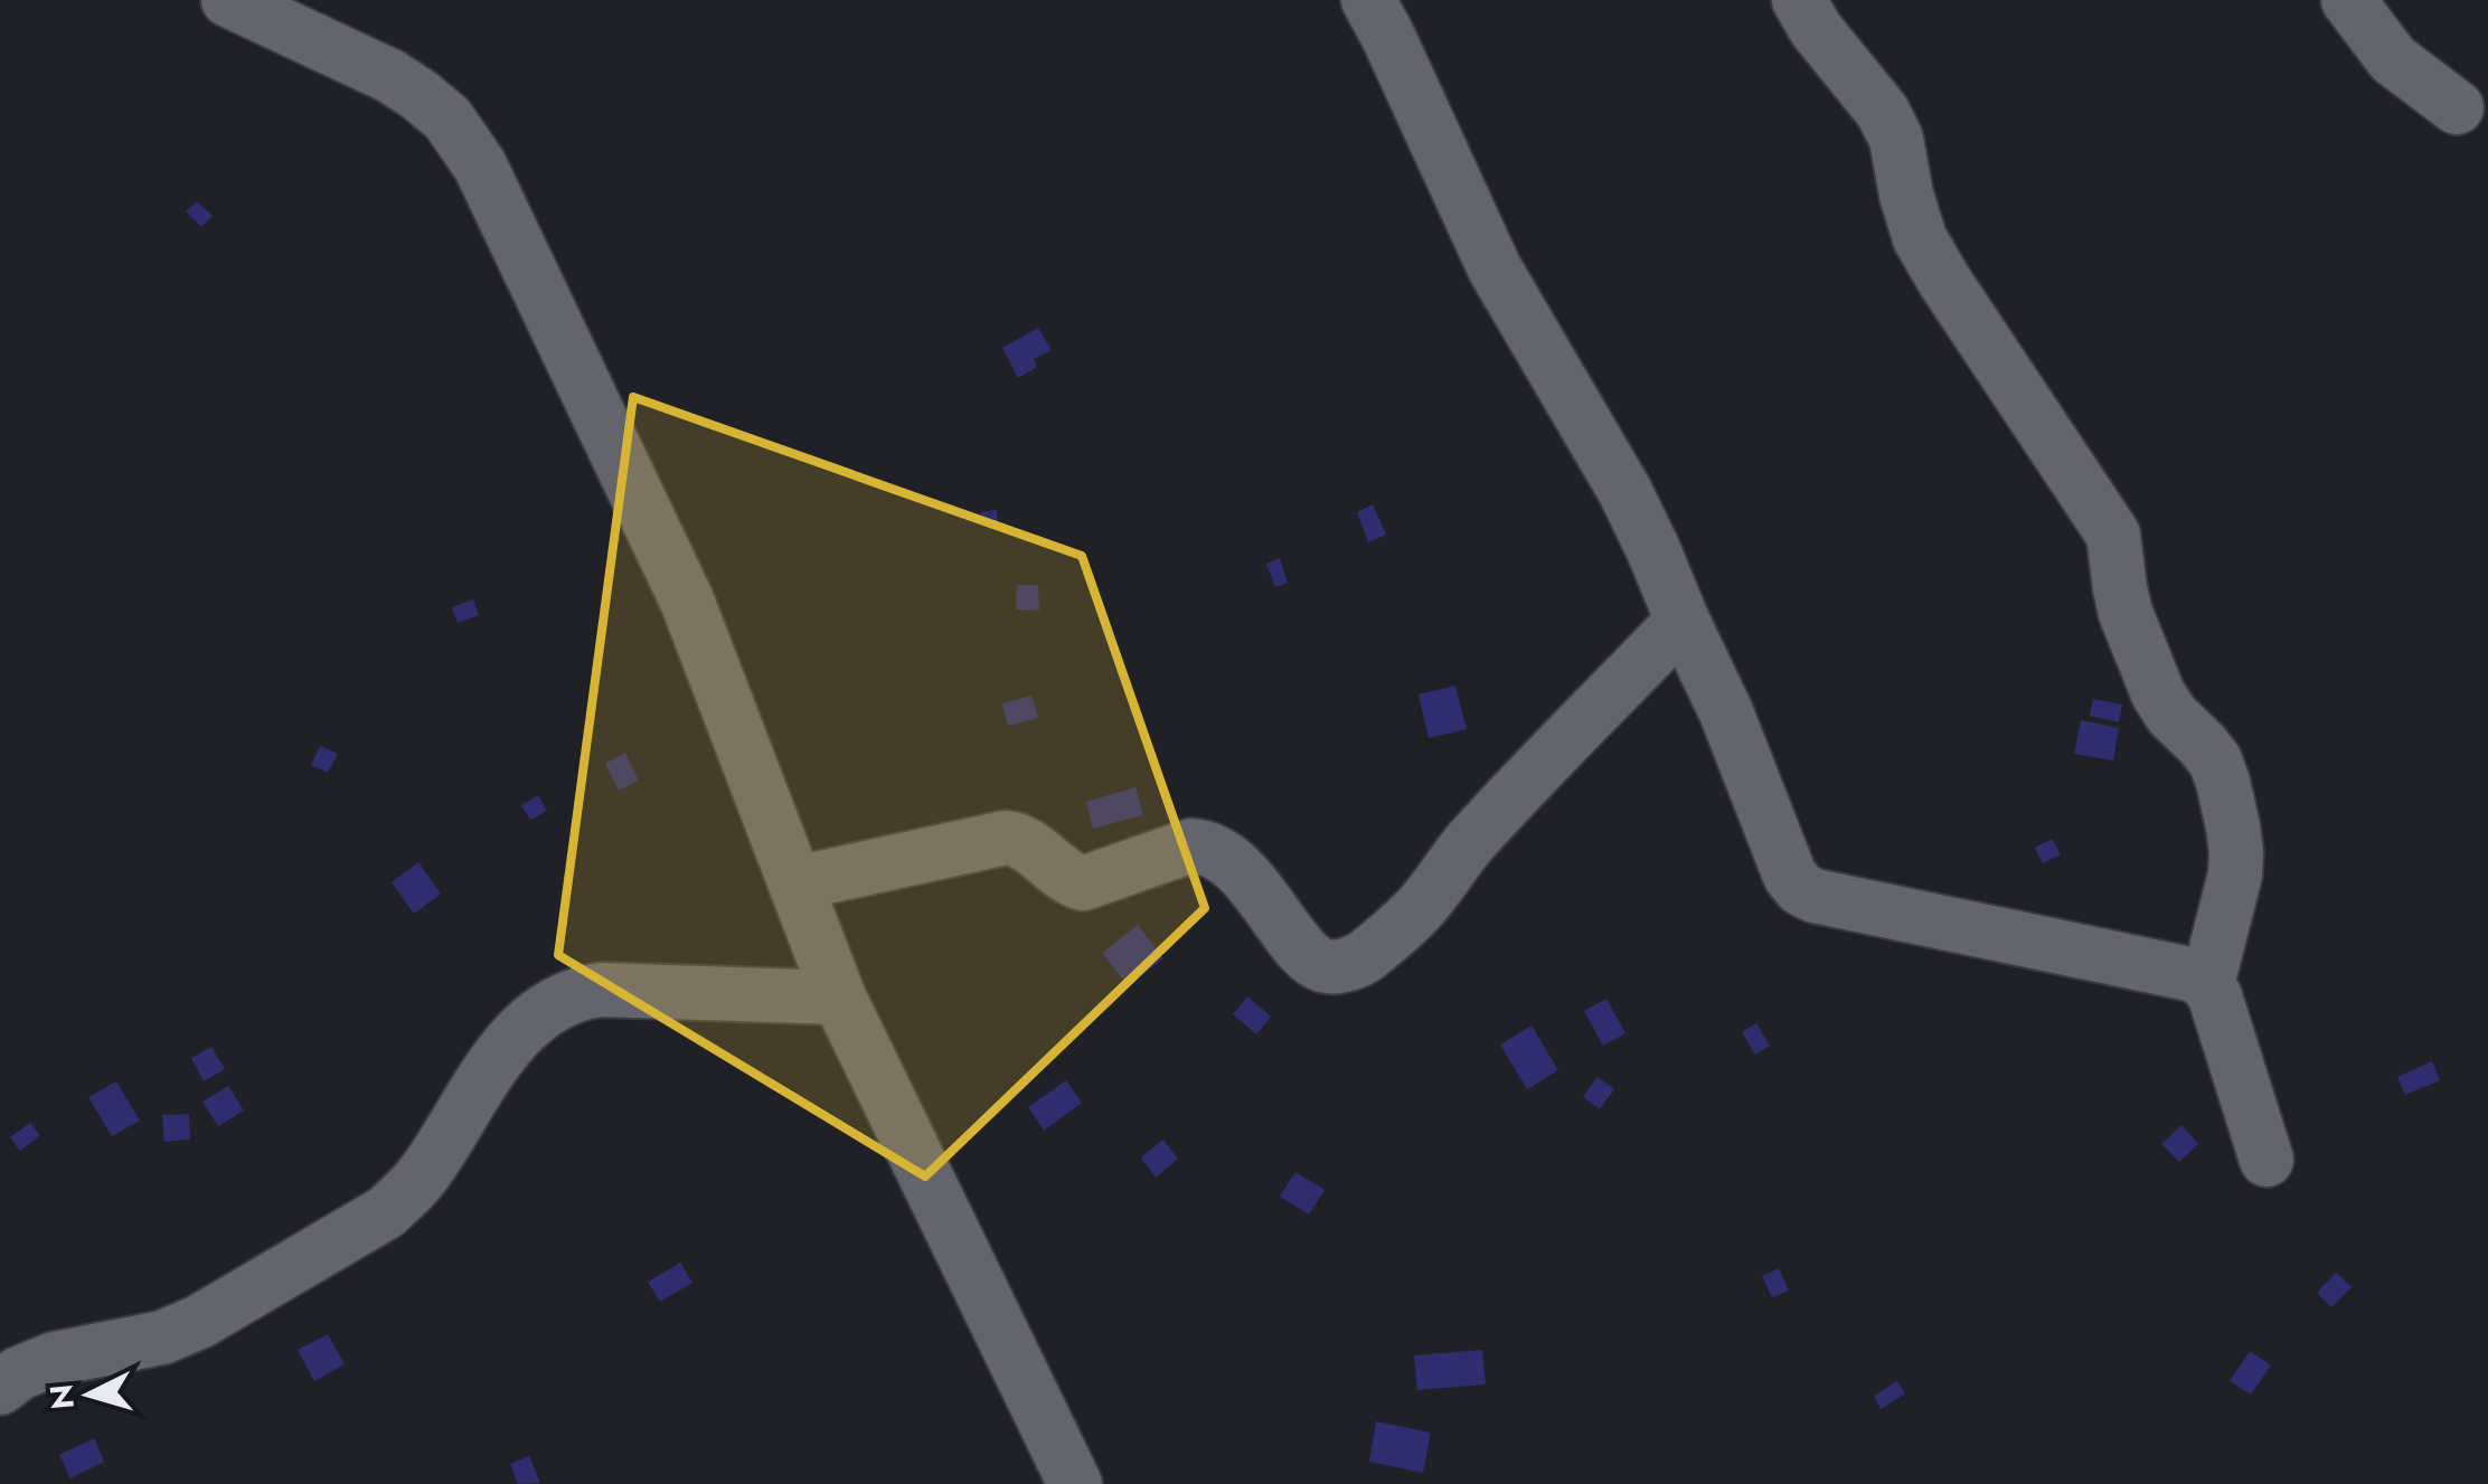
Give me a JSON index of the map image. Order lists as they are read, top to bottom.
{
  "north": "left"
}
